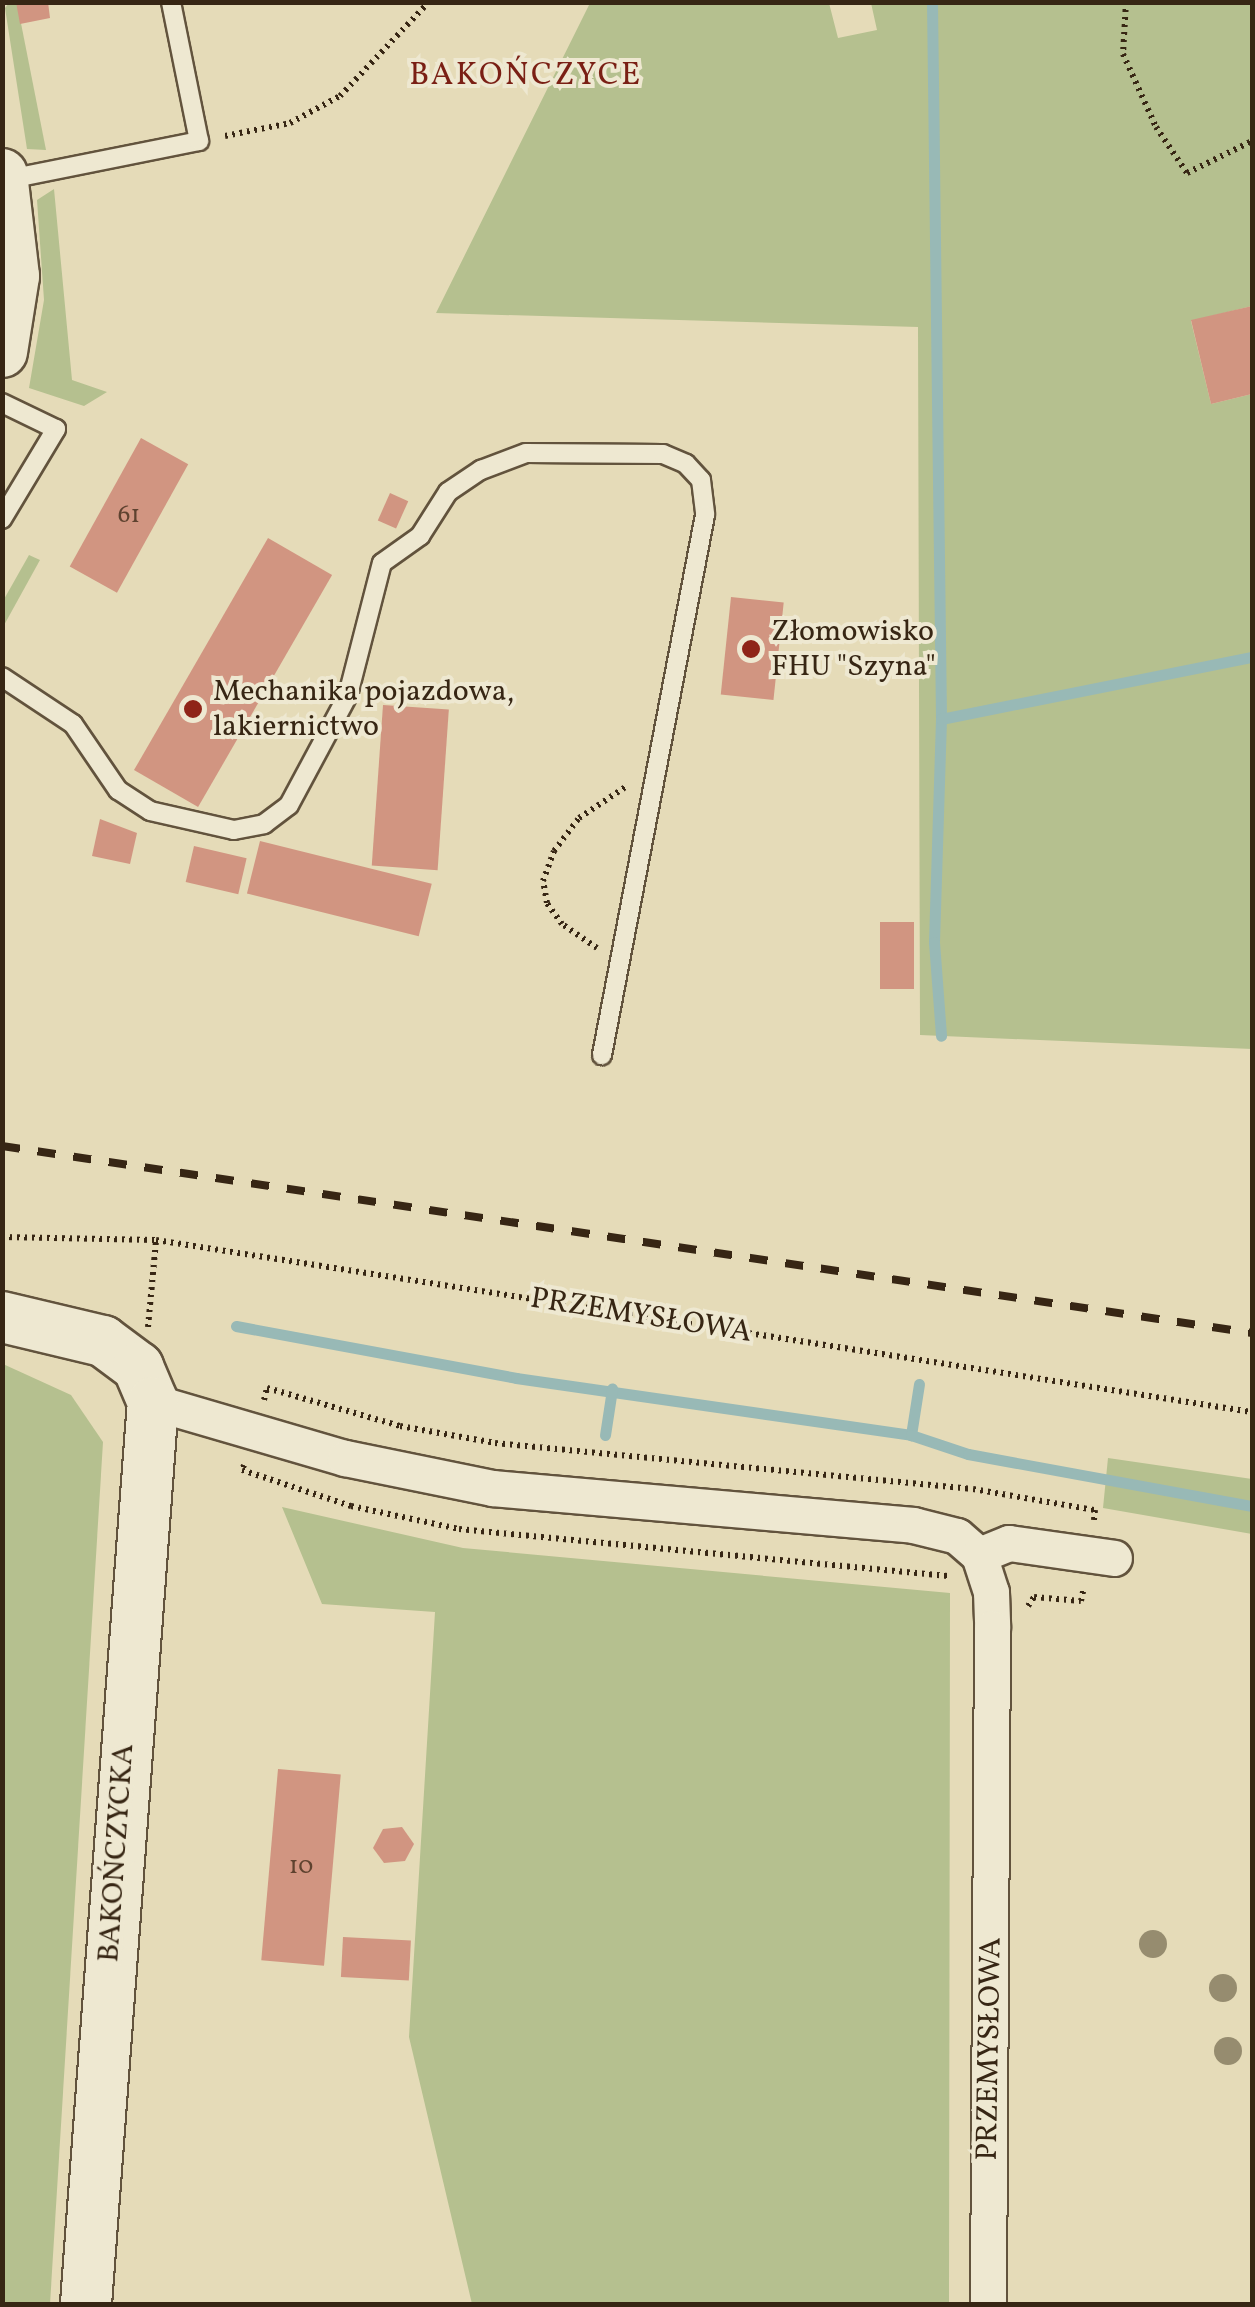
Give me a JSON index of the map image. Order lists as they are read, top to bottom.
{
  "streets": {
    "street": ["PRZEMYSŁOWA", "BAKOŃCZYCKA"]
  },
  "districts": ["BAKOŃCZYCE"],
  "places": ["Złomowisko FHU \"Szyna\"", "Mechanika pojazdowa, lakiernictwo"],
  "house_numbers": ["61", "10"]
}
